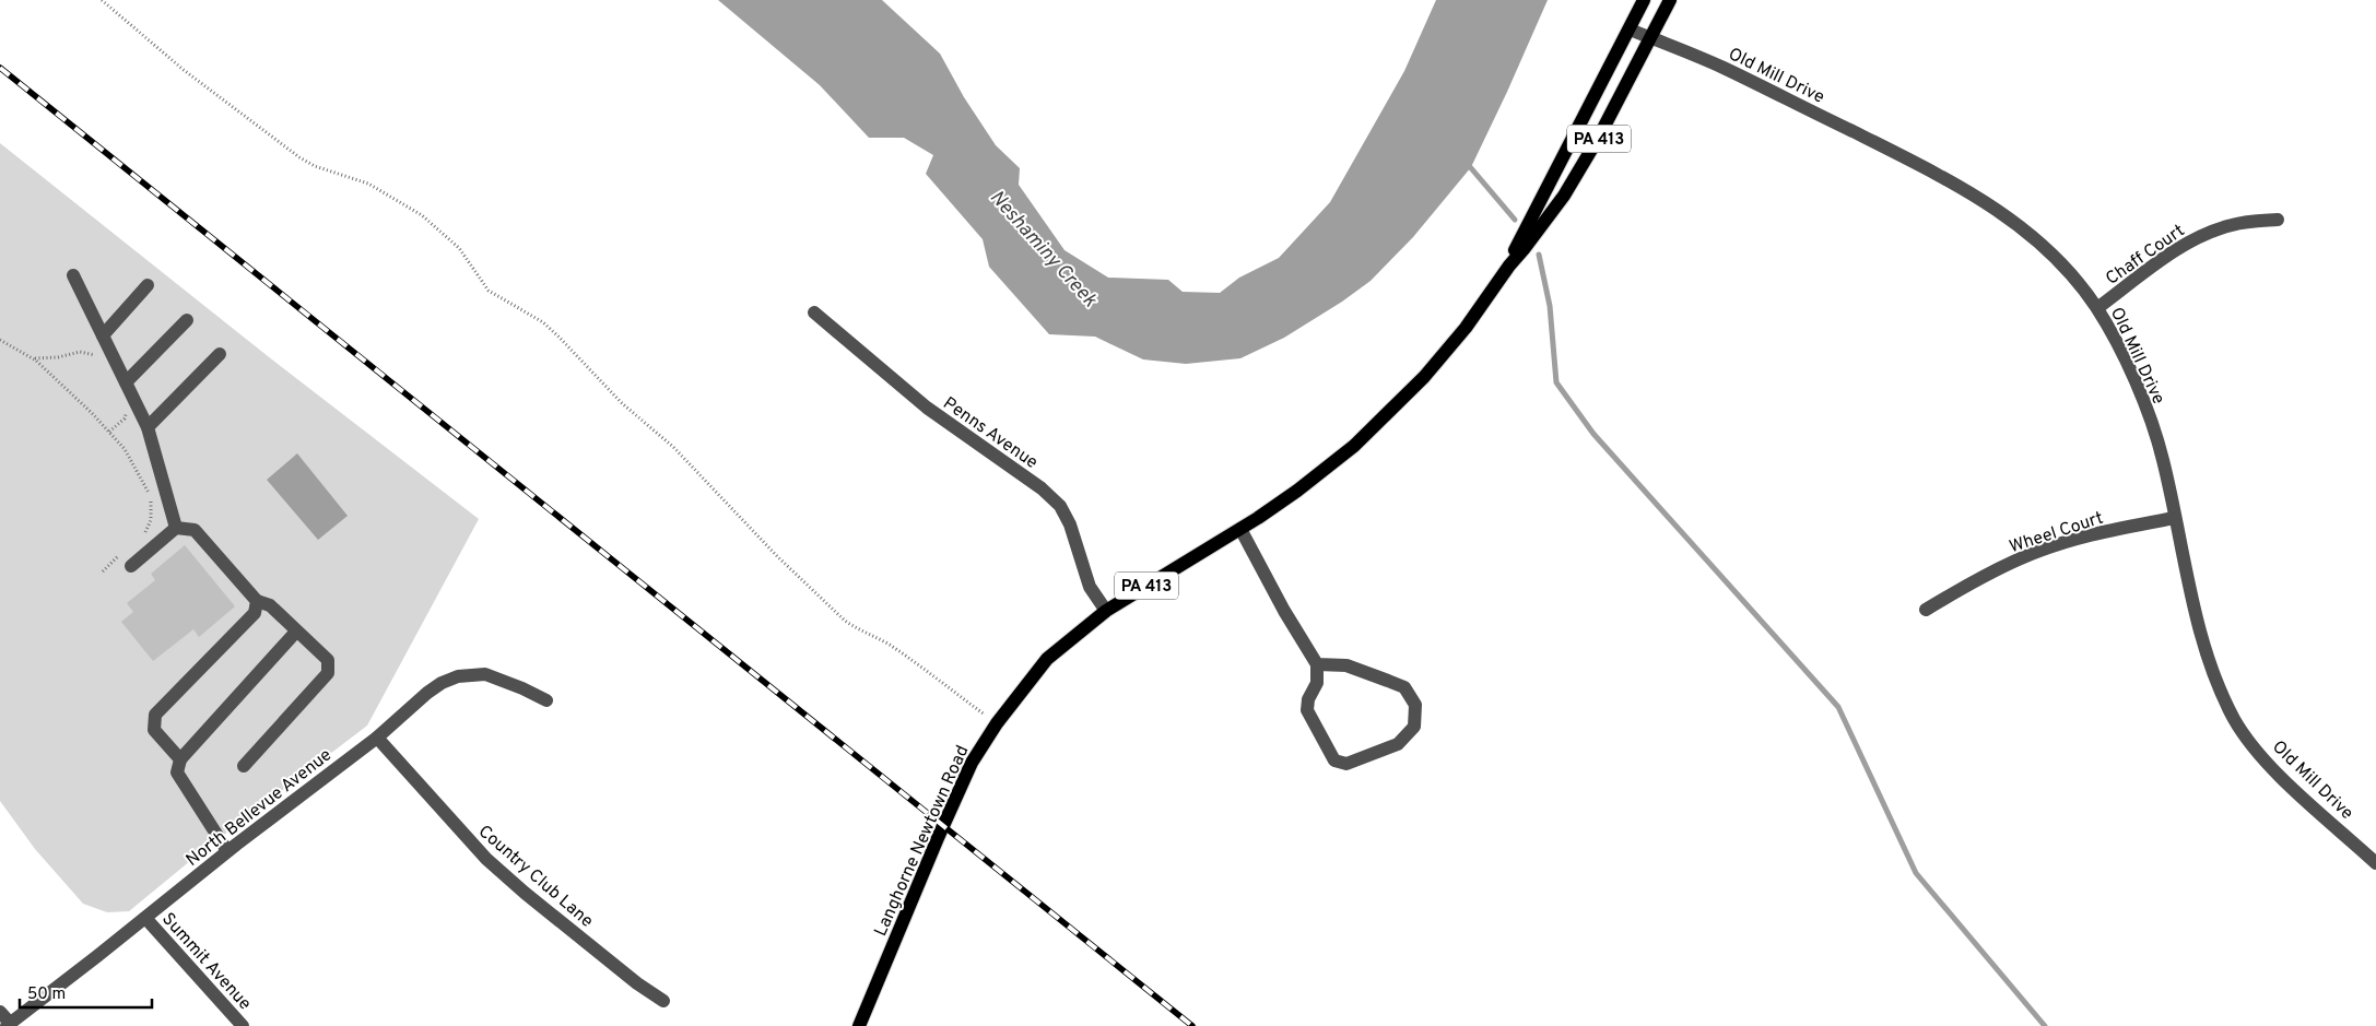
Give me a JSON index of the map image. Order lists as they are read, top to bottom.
{
  "streets": {
    "main road": ["PA 413", "Langhorne Newtown Road"],
    "street": [
      "Old Mill Drive",
      "Chaff Court",
      "Penns Avenue",
      "Wheel Court",
      "North Bellevue Avenue",
      "Country Club Lane",
      "Summit Avenue"
    ]
  },
  "crossings": [
    ["Old Mill Drive", "Chaff Court"],
    ["Old Mill Drive", "Wheel Court"],
    ["Old Mill Drive", "Langhorne Newtown Road"],
    ["Penns Avenue", "Langhorne Newtown Road"],
    ["North Bellevue Avenue", "Country Club Lane"],
    ["North Bellevue Avenue", "Summit Avenue"]
  ],
  "water": ["Neshaminy Creek"],
  "scale_bar": "50 m"
}
